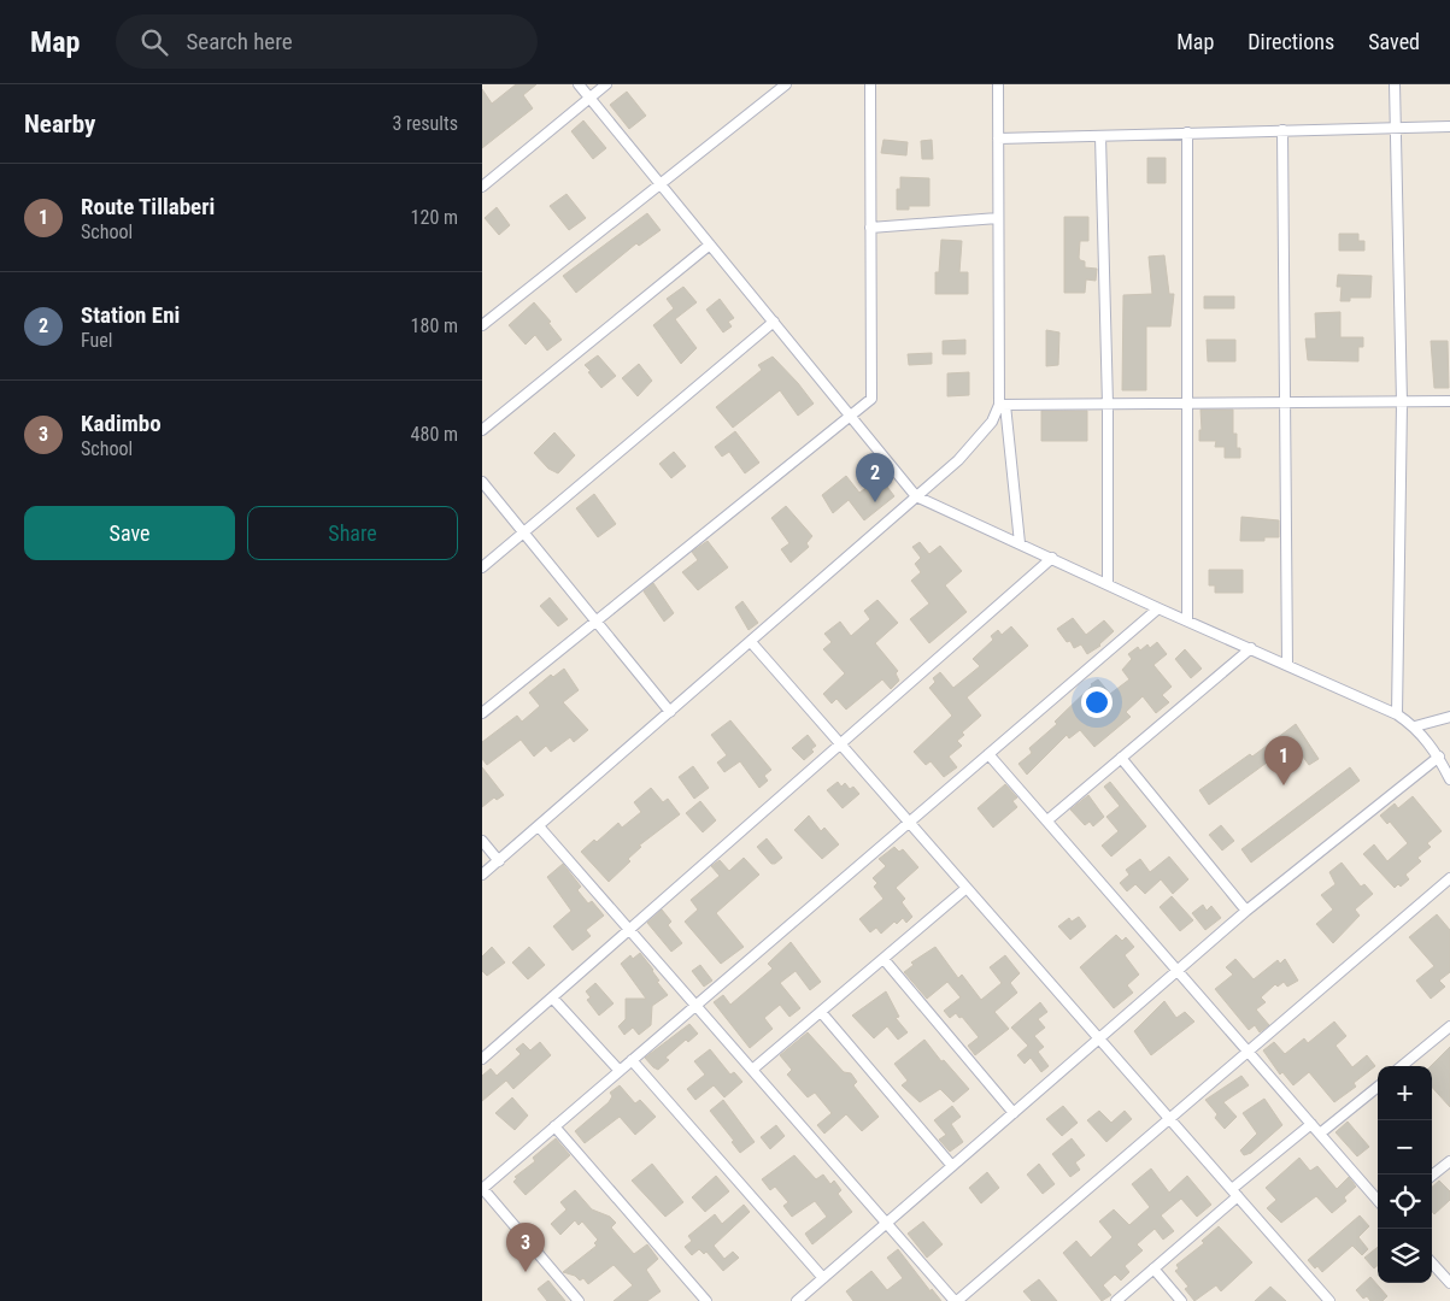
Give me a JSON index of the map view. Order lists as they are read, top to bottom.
{
  "page": {
    "header": "Map",
    "search": "Search here",
    "nav": ["Map", "Directions", "Saved"],
    "heading": ["Nearby", "3 results"],
    "list": [
      {
        "mark": "1",
        "name": "Route Tillaberi",
        "note": "School",
        "value": "120 m"
      },
      {
        "mark": "2",
        "name": "Station Eni",
        "note": "Fuel",
        "value": "180 m"
      },
      {
        "mark": "3",
        "name": "Kadimbo",
        "note": "School",
        "value": "480 m"
      }
    ],
    "pins": ["2", "1", "3"],
    "buttons": ["Save", "Share"],
    "map_buttons": ["+", "−"]
  }
}
